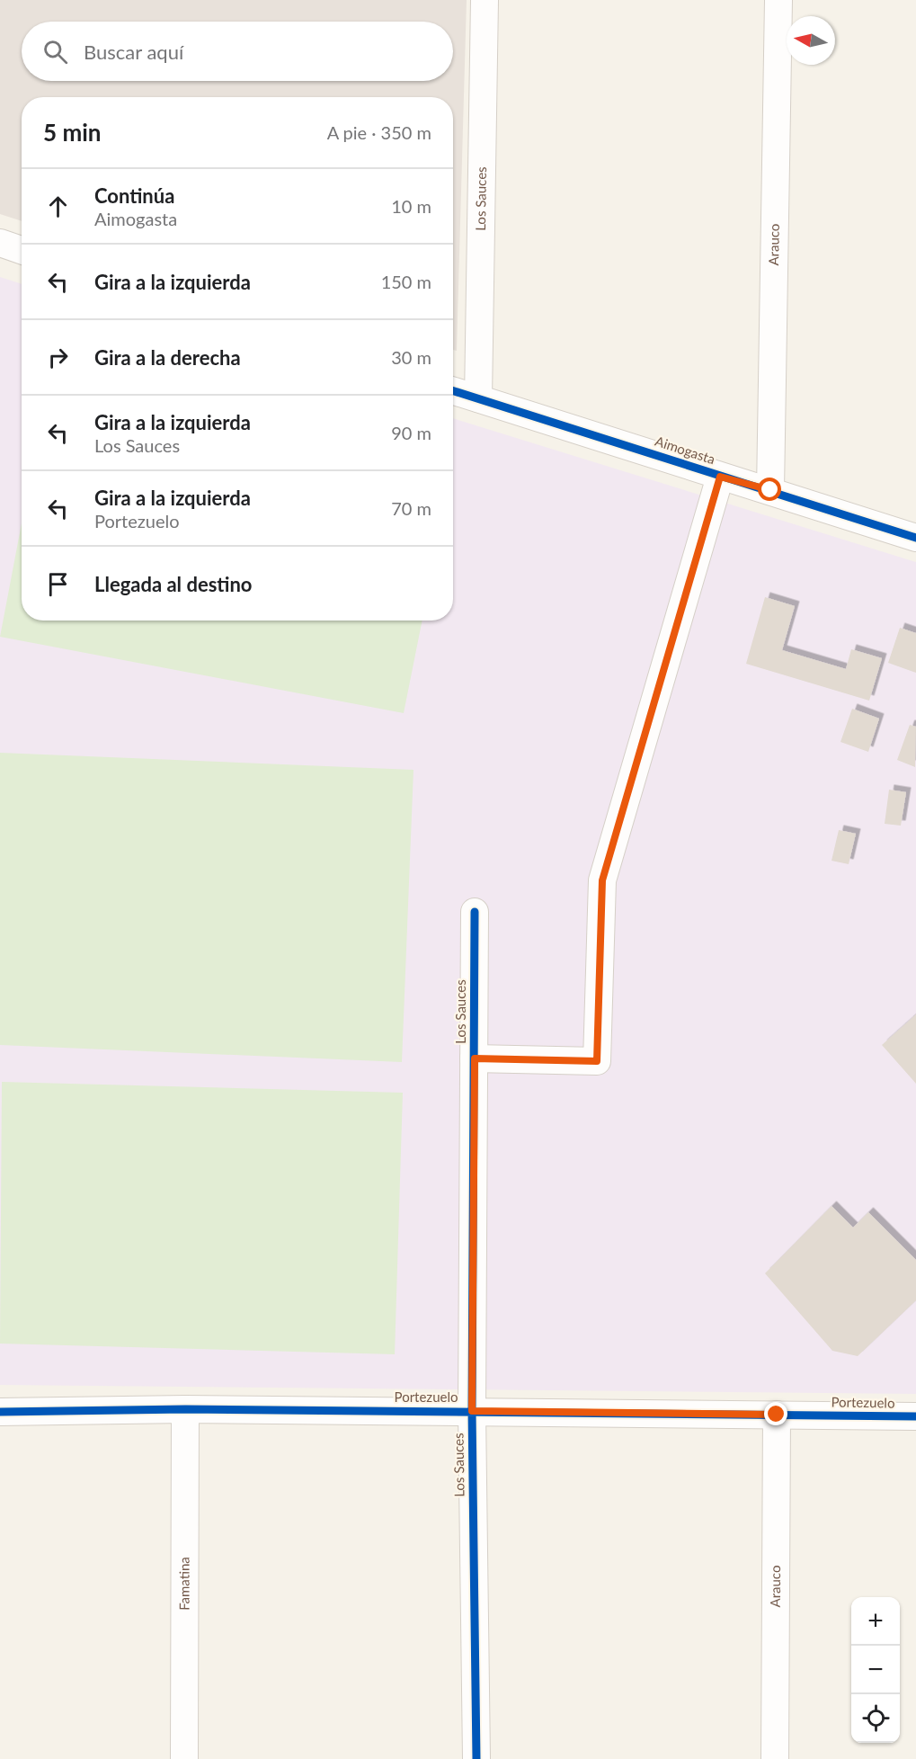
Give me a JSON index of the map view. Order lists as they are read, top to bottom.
{
  "streets": {
    "street": [
      "Los Sauces",
      "Arauco",
      "Aimogasta",
      "Portezuelo",
      "Famatina"
    ]
  },
  "crossings": [
    ["Los Sauces", "Aimogasta"],
    ["Los Sauces", "Portezuelo"],
    ["Arauco", "Aimogasta"],
    ["Arauco", "Portezuelo"],
    ["Portezuelo", "Famatina"]
  ],
  "north": "left",
  "page": {
    "search": "Buscar aquí",
    "heading": ["5 min", "A pie · 350 m"],
    "list": [
      ["Continúa", "Aimogasta", "10 m"],
      ["Gira a la izquierda", "150 m"],
      ["Gira a la derecha", "30 m"],
      ["Gira a la izquierda", "Los Sauces", "90 m"],
      ["Gira a la izquierda", "Portezuelo", "70 m"],
      "Llegada al destino"
    ],
    "map_buttons": ["+", "−"]
  }
}
